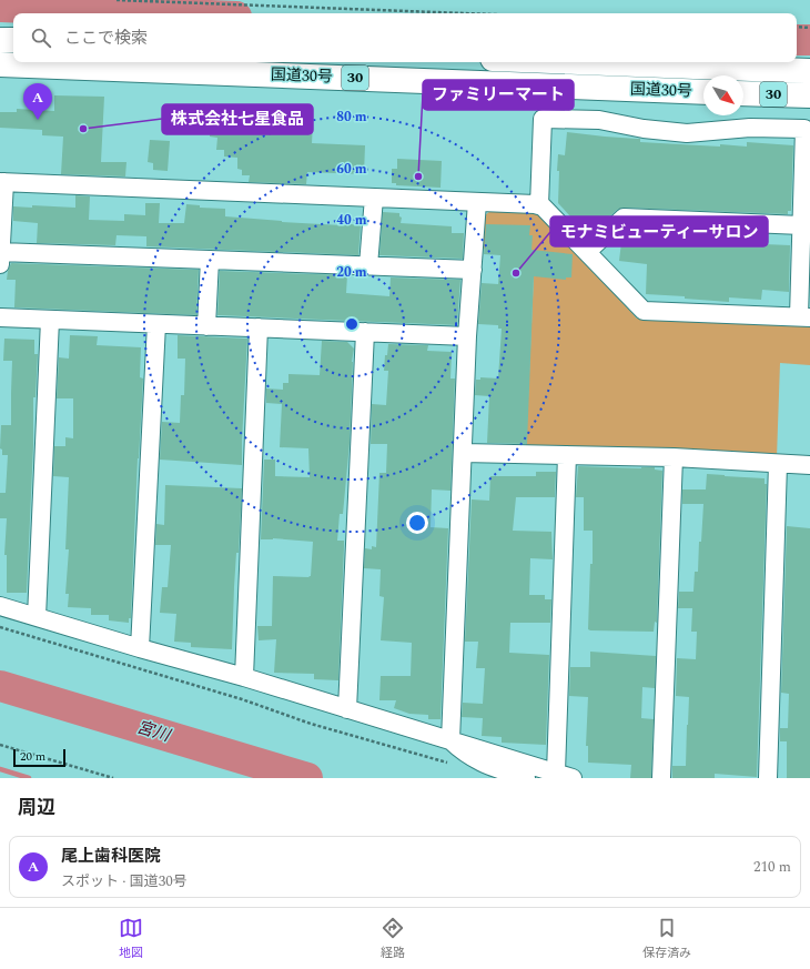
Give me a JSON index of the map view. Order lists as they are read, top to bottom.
{
  "streets": {
    "highway": ["国道30号", "30"]
  },
  "water": ["宮川"],
  "places": ["株式会社七星食品", "ファミリーマート", "モナミビューティーサロン"],
  "scale_bar": "20 m",
  "north": "bottom right",
  "page": {
    "search": "ここで検索",
    "pins": "A",
    "scale": "20 m",
    "heading": "周辺",
    "list": [
      {
        "mark": "A",
        "name": "尾上歯科医院",
        "note": "スポット · 国道30号",
        "value": "210 m"
      }
    ],
    "nav": ["地図", "経路", "保存済み"]
  },
  "rings": [
    "80 m",
    "60 m",
    "40 m",
    "20 m"
  ]
}
